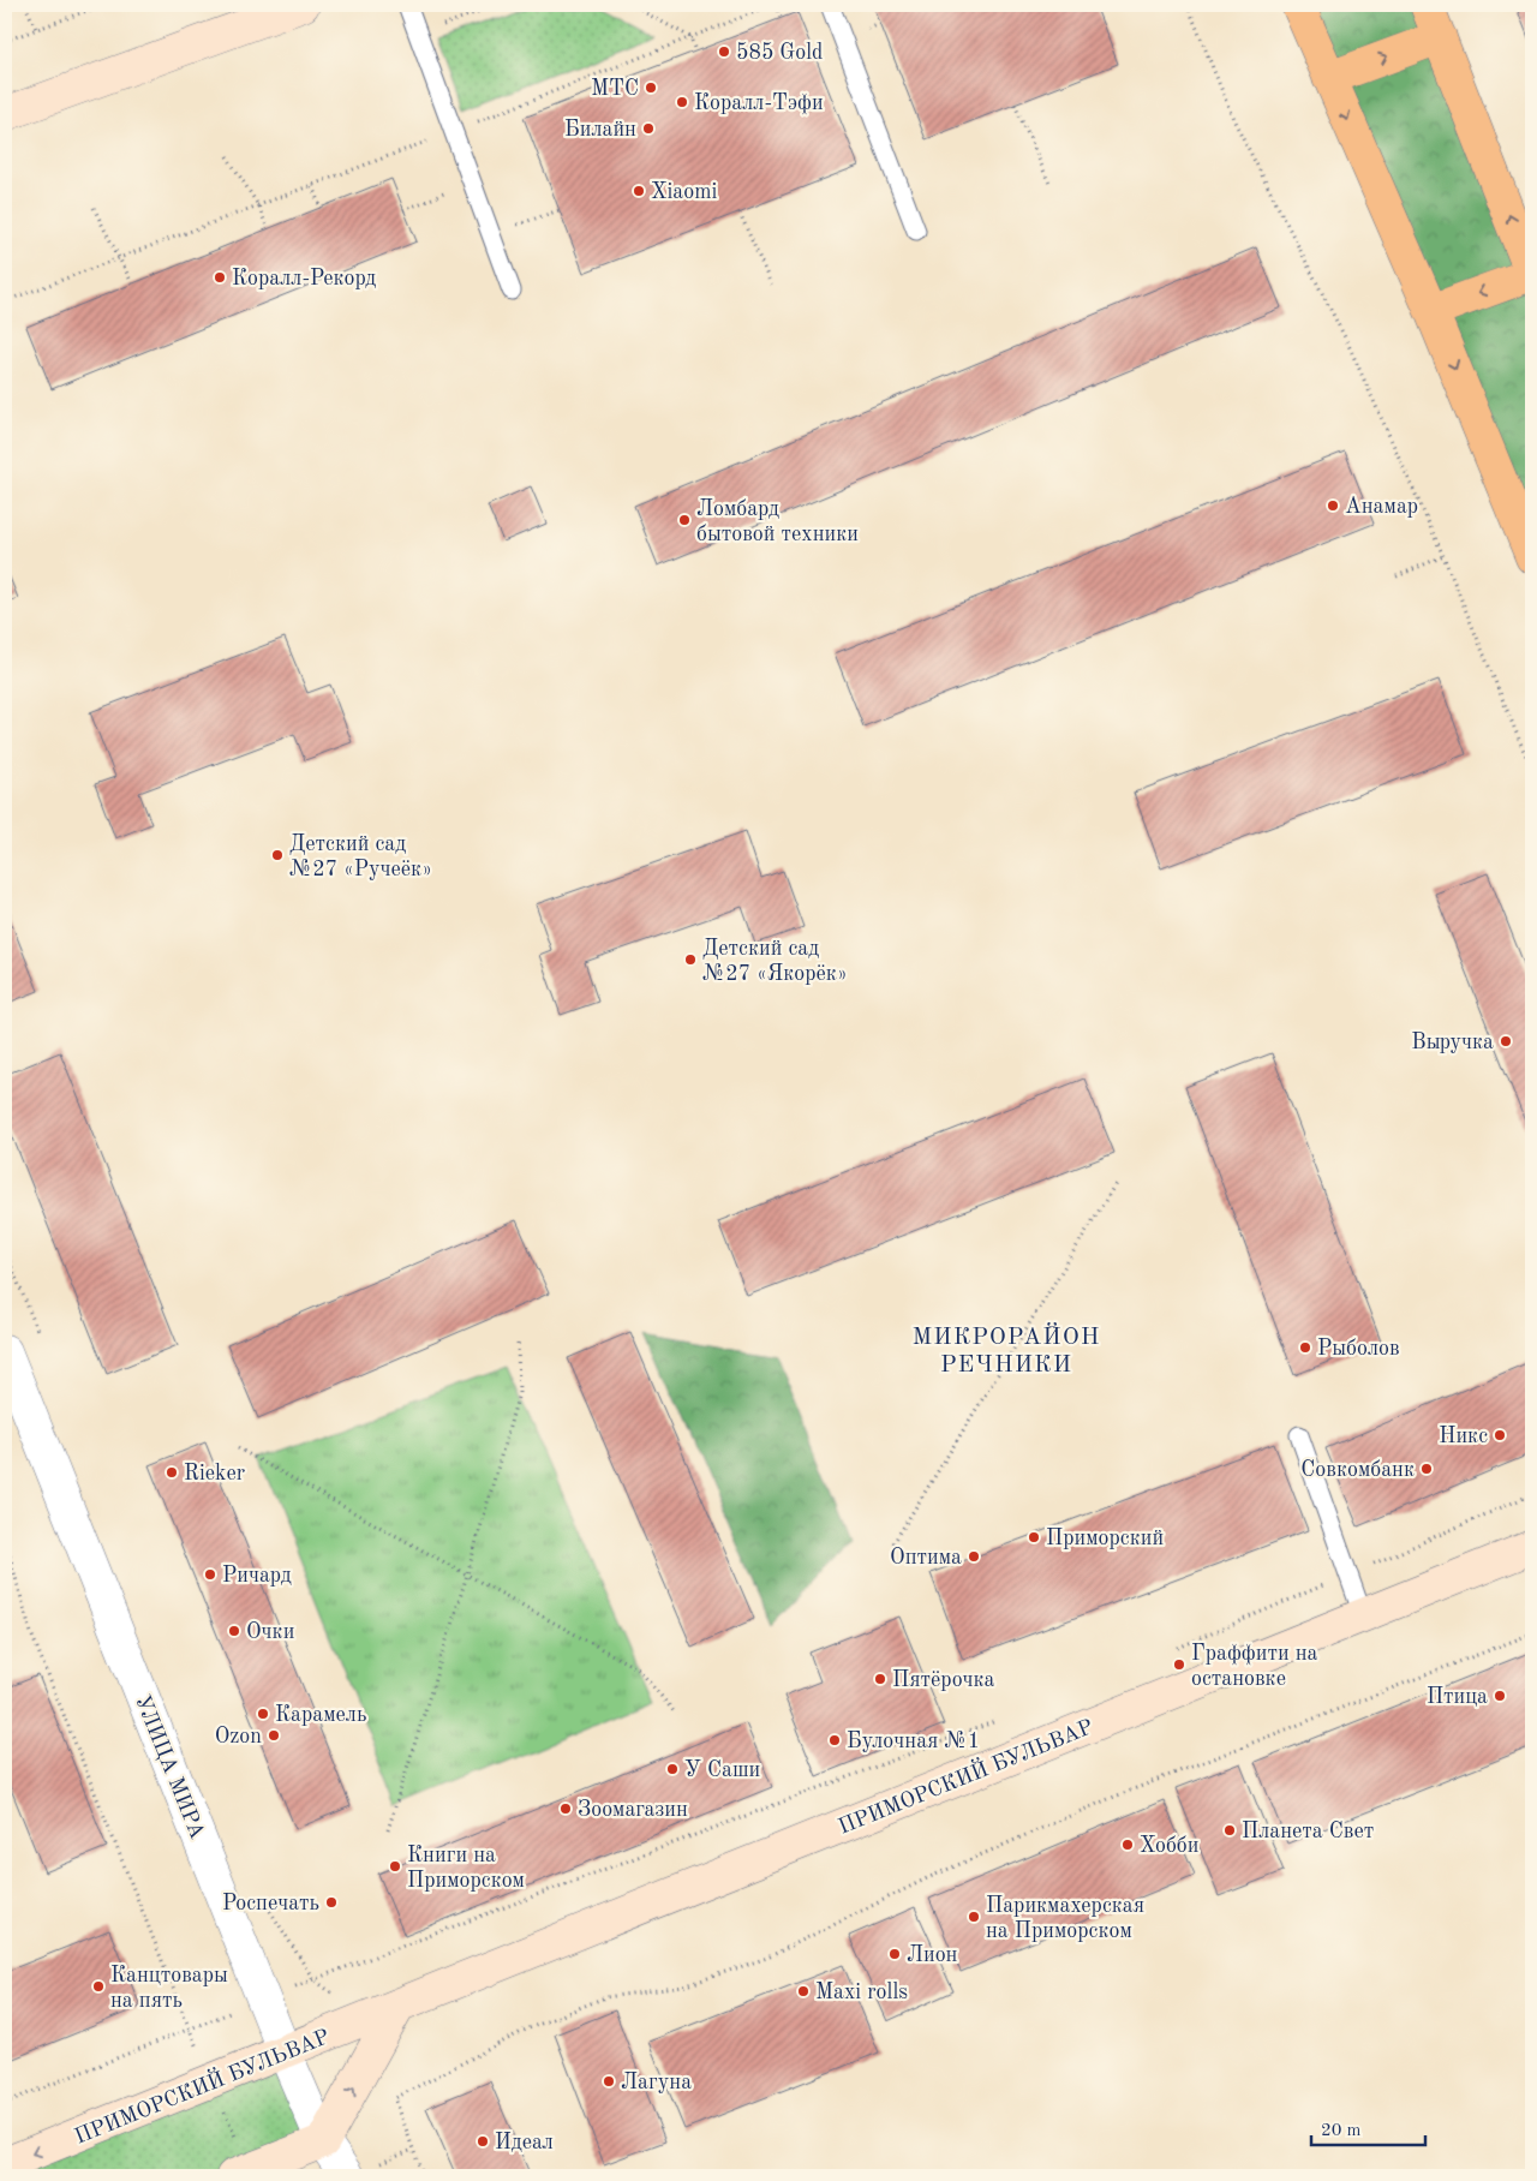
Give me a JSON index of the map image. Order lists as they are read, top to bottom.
{
  "streets": {
    "street": ["УЛИЦА МИРА", "ПРИМОРСКИЙ БУЛЬВАР"]
  },
  "crossings": [
    ["УЛИЦА МИРА", "ПРИМОРСКИЙ БУЛЬВАР"]
  ],
  "districts": ["МИКРОРАЙОН РЕЧНИКИ"],
  "places": [
    "585 Gold",
    "МТС",
    "Коралл-Тэфи",
    "Билайн",
    "Xiaomi",
    "Коралл-Рекорд",
    "Анамар",
    "Ломбард бытовой техники",
    "Детский сад №27 «Ручеёк»",
    "Детский сад №27 «Якорёк»",
    "Выручка",
    "Рыболов",
    "Никс",
    "Совкомбанк",
    "Rieker",
    "Приморский",
    "Оптима",
    "Ричард",
    "Очки",
    "Граффити на остановке",
    "Пятёрочка",
    "Птица",
    "Карамель",
    "Ozon",
    "Булочная №1",
    "У Саши",
    "Зоомагазин",
    "Планета Свет",
    "Хобби",
    "Книги на Приморском",
    "Роспечать",
    "Парикмахерская на Приморском",
    "Лион",
    "Канцтовары на пять",
    "Maxi rolls",
    "Лагуна",
    "Идеал"
  ],
  "scale_bar": "20 m"
}
